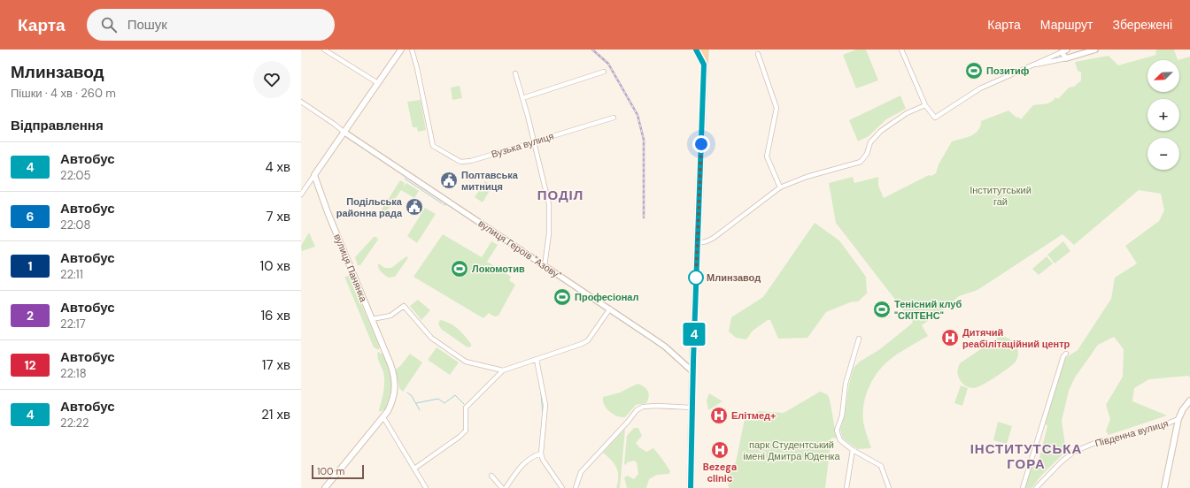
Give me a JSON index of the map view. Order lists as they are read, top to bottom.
{
  "streets": {
    "main road": ["вулиця Панянка", "Південна вулиця"],
    "street": ["Вузька вулиця", "вулиця Героїв \"Азову\""]
  },
  "districts": ["ПОДІЛ", "ІНСТИТУТСЬКА ГОРА"],
  "parks": ["Інститутський гай", "парк Студентський імені Дмитра Юденка"],
  "places": {
    "sports": [
      "Позитиф",
      "Локомотив",
      "Професіонал",
      "Тенісний клуб \"СКІТЕНС\""
    ],
    "public building": ["Полтавська митниця", "Подільська районна рада"],
    "other": ["Млинзавод"],
    "hospital": ["Дитячий реабілітаційний центр", "Елітмед+", "Bezega clinic"]
  },
  "lines": ["bus line 4"],
  "scale_bar": "100 m",
  "north": "bottom left",
  "page": {
    "header": "Карта",
    "search": "Пошук",
    "nav": ["Карта", "Маршрут", "Збережені"],
    "heading": [
      ["Млинзавод", "Пішки · 4 хв · 260 m"],
      "Відправлення"
    ],
    "on_map": "4",
    "map_buttons": ["+", "−"],
    "list": [
      {
        "mark": "4",
        "name": "Автобус",
        "note": "22:05",
        "value": "4 хв"
      },
      {
        "mark": "6",
        "name": "Автобус",
        "note": "22:08",
        "value": "7 хв"
      },
      {
        "mark": "1",
        "name": "Автобус",
        "note": "22:11",
        "value": "10 хв"
      },
      {
        "mark": "2",
        "name": "Автобус",
        "note": "22:17",
        "value": "16 хв"
      },
      {
        "mark": "12",
        "name": "Автобус",
        "note": "22:18",
        "value": "17 хв"
      },
      {
        "mark": "4",
        "name": "Автобус",
        "note": "22:22",
        "value": "21 хв"
      }
    ],
    "scale": "100 m"
  }
}
